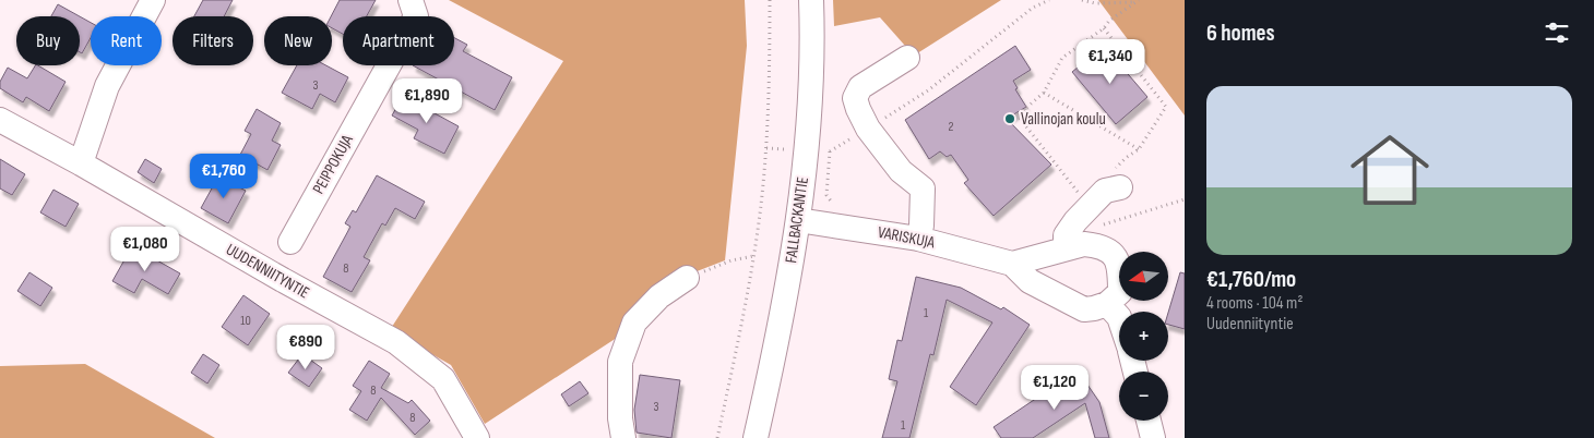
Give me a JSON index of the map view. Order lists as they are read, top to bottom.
{
  "streets": {
    "street": [
      "PEIPPOKUJA",
      "FALLBACKANTIE",
      "VARISKUJA",
      "UUDENNIITYNTIE"
    ]
  },
  "crossings": [
    ["FALLBACKANTIE", "VARISKUJA"]
  ],
  "places": ["Vallinojan koulu"],
  "house_numbers": [
    "3",
    "2",
    "8",
    "1",
    "10",
    "8",
    "3",
    "8",
    "1"
  ],
  "north": "left",
  "page": {
    "heading": "6 homes",
    "chip": [
      "Buy",
      "Rent",
      "Filters",
      "New",
      "Apartment"
    ],
    "price": [
      "€1,340",
      "€1,890",
      "€1,760",
      "€1,080",
      "€890",
      "€1,120"
    ],
    "list": [
      {
        "name": "€1,760/mo",
        "note": "4 rooms · 104 m² · Uudenniityntie"
      }
    ],
    "map_buttons": ["+", "−"]
  }
}
